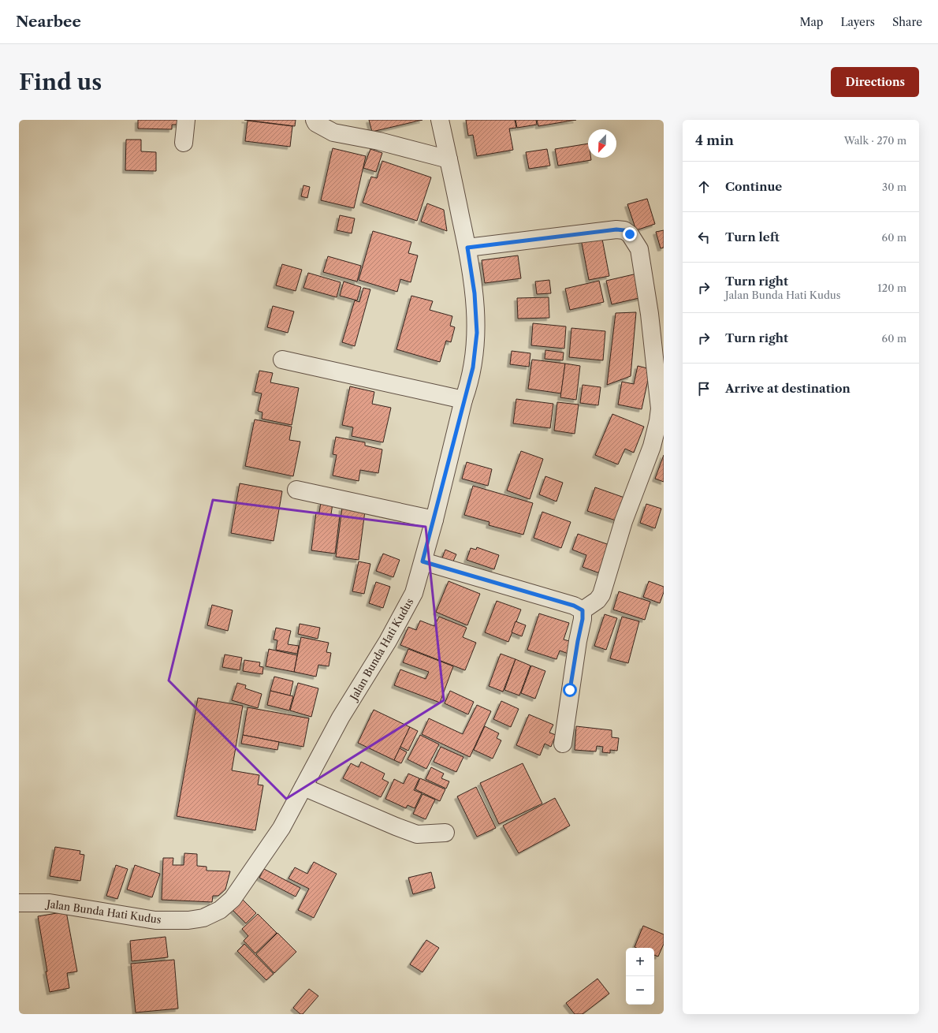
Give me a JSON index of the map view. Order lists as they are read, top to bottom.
{
  "streets": {
    "street": ["Jalan Bunda Hati Kudus"]
  },
  "north": "bottom left",
  "page": {
    "header": "Nearbee",
    "nav": ["Map", "Layers", "Share"],
    "buttons": "Directions",
    "title": "Find us",
    "heading": ["4 min", "Walk · 270 m"],
    "list": [
      ["Continue", "30 m"],
      ["Turn left", "60 m"],
      ["Turn right", "Jalan Bunda Hati Kudus", "120 m"],
      ["Turn right", "60 m"],
      "Arrive at destination"
    ],
    "map_buttons": ["+", "−"]
  }
}
